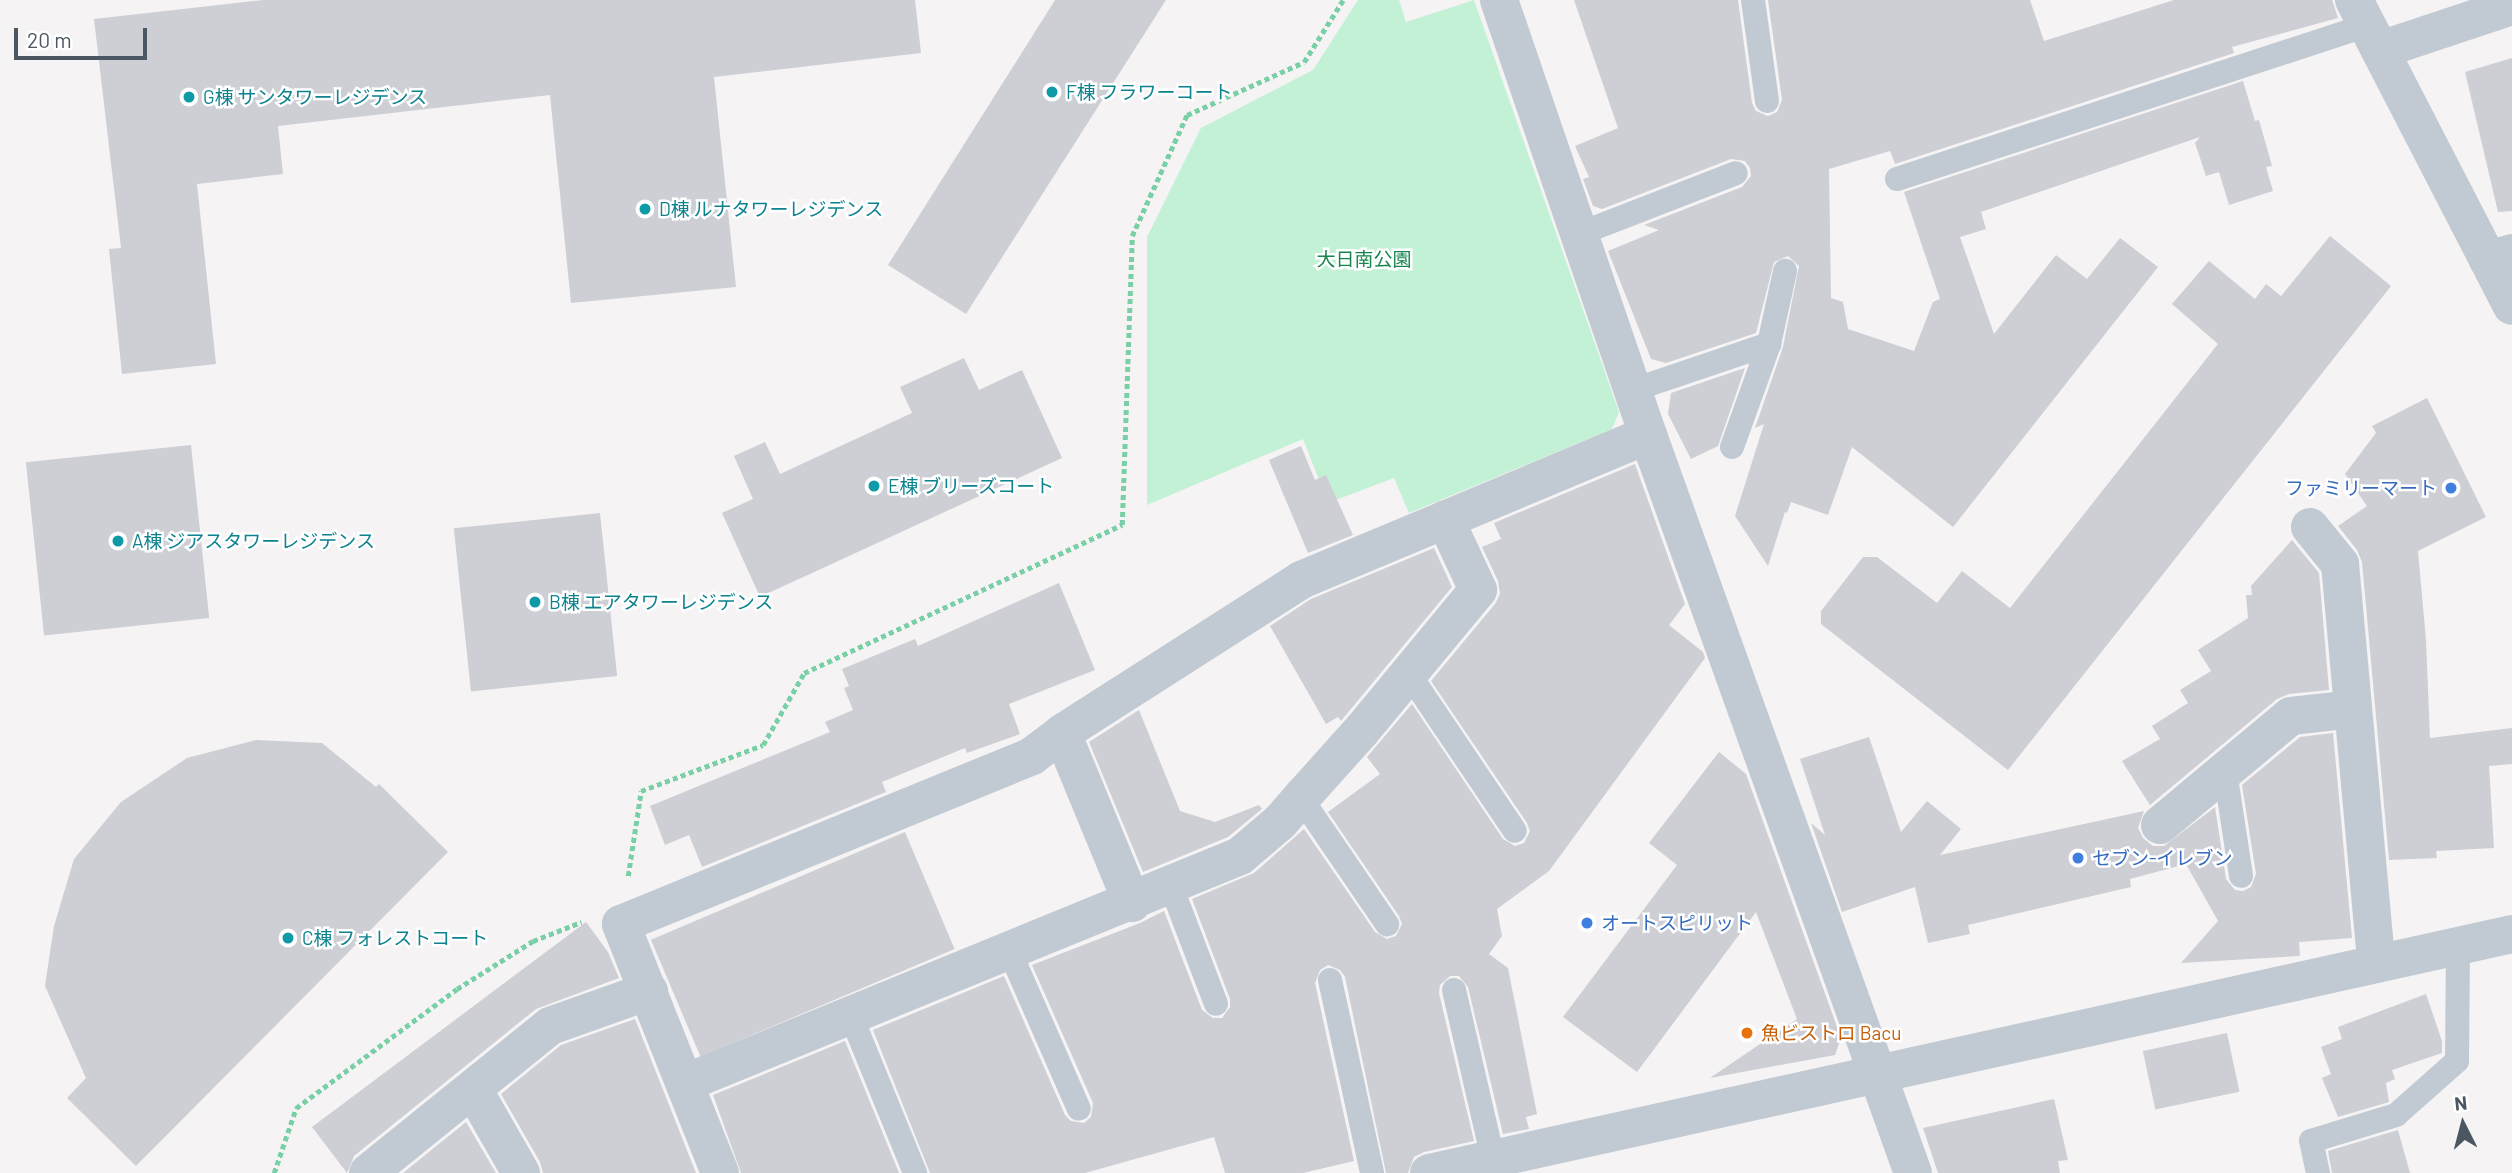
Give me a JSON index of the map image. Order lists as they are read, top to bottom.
{
  "parks": ["大日南公園"],
  "places": [
    "F棟 フラワーコート",
    "G棟 サンタワーレジデンス",
    "D棟 ルナタワーレジデンス",
    "E棟 ブリーズコート",
    "ファミリーマート",
    "A棟 ジアスタワーレジデンス",
    "B棟 エアタワーレジデンス",
    "セブン-イレブン",
    "オートスピリット",
    "C棟 フォレストコート",
    "魚ビストロ Bacu"
  ],
  "scale_bar": "20 m",
  "north": "top"
}
